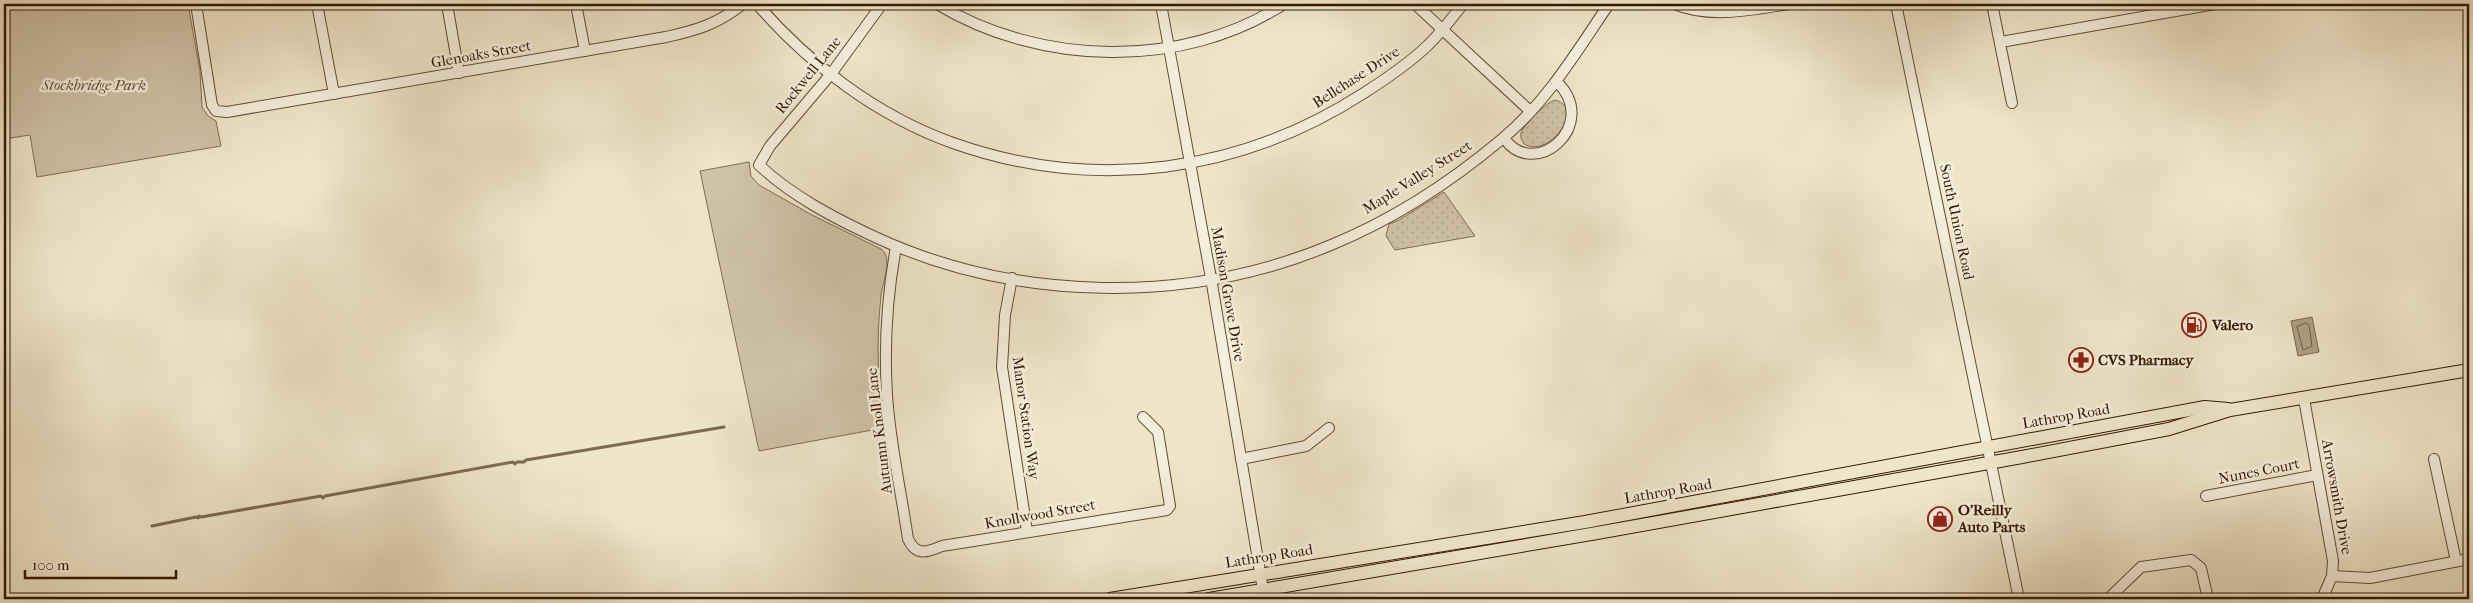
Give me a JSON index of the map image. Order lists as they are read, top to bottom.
{
  "streets": {
    "main road": ["Lathrop Road"],
    "street": [
      "Glenoaks Street",
      "Rockwell Lane",
      "Bellchase Drive",
      "Maple Valley Street",
      "South Union Road",
      "Madison Grove Drive",
      "Manor Station Way",
      "Autumn Knoll Lane",
      "Nunes Court",
      "Arrowsmith Drive",
      "Knollwood Street"
    ]
  },
  "crossings": [
    ["Rockwell Lane", "Bellchase Drive"],
    ["Rockwell Lane", "Maple Valley Street"],
    ["Bellchase Drive", "Madison Grove Drive"],
    ["Maple Valley Street", "Madison Grove Drive"],
    ["Maple Valley Street", "Manor Station Way"],
    ["Maple Valley Street", "Autumn Knoll Lane"],
    ["South Union Road", "Lathrop Road"],
    ["Madison Grove Drive", "Lathrop Road"],
    ["Lathrop Road", "Arrowsmith Drive"],
    ["Manor Station Way", "Knollwood Street"],
    ["Autumn Knoll Lane", "Knollwood Street"],
    ["Nunes Court", "Arrowsmith Drive"]
  ],
  "parks": ["Stockbridge Park"],
  "places": {
    "fuel station": ["Valero"],
    "pharmacy": ["CVS Pharmacy"],
    "shop": ["O'Reilly Auto Parts"]
  },
  "scale_bar": "100 m"
}
